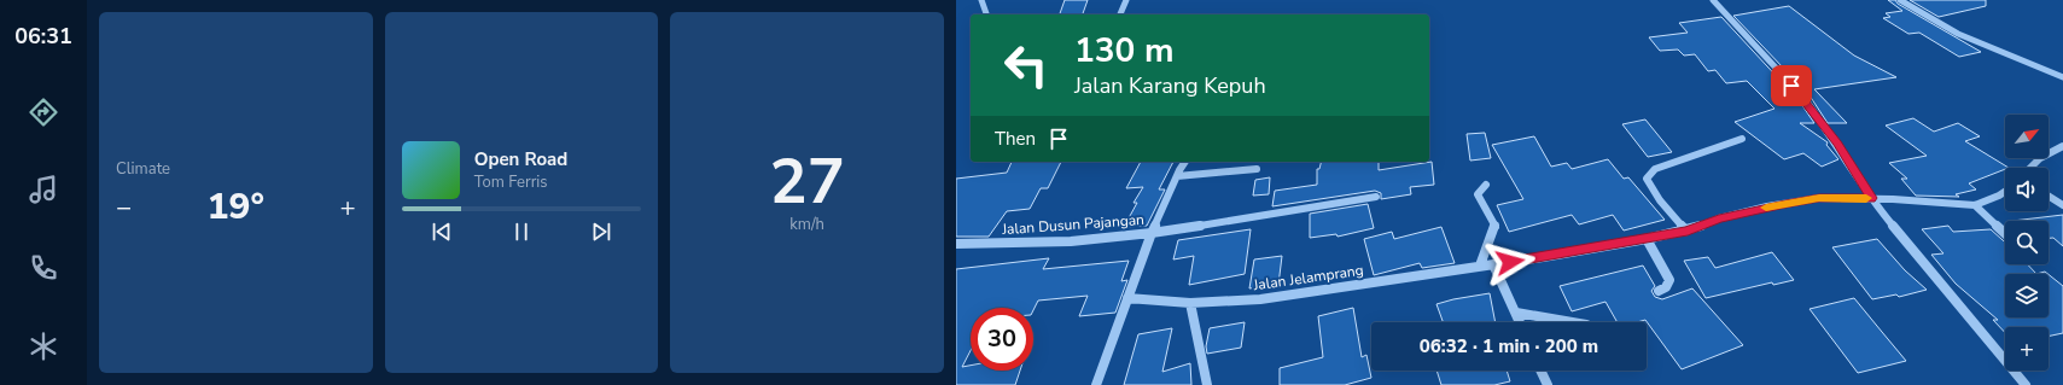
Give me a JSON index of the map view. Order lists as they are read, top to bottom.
{
  "streets": {
    "street": ["Jalan Dusun Pajangan", "Jalan Jelamprang"]
  },
  "crossings": [
    ["Jalan Dusun Pajangan", "Jalan Jelamprang"]
  ],
  "north": "top right",
  "page": {
    "tabs": "06:31",
    "tile": [
      "Climate",
      ["27", "km/h"]
    ],
    "turn": ["130 m", "Jalan Karang Kepuh"],
    "map_buttons": "+",
    "then": "Then",
    "song": ["Open Road", "Tom Ferris"],
    "heat": ["−", "19°", "+"],
    "limit": "30",
    "trip": "06:32 · 1 min · 200 m"
  }
}
